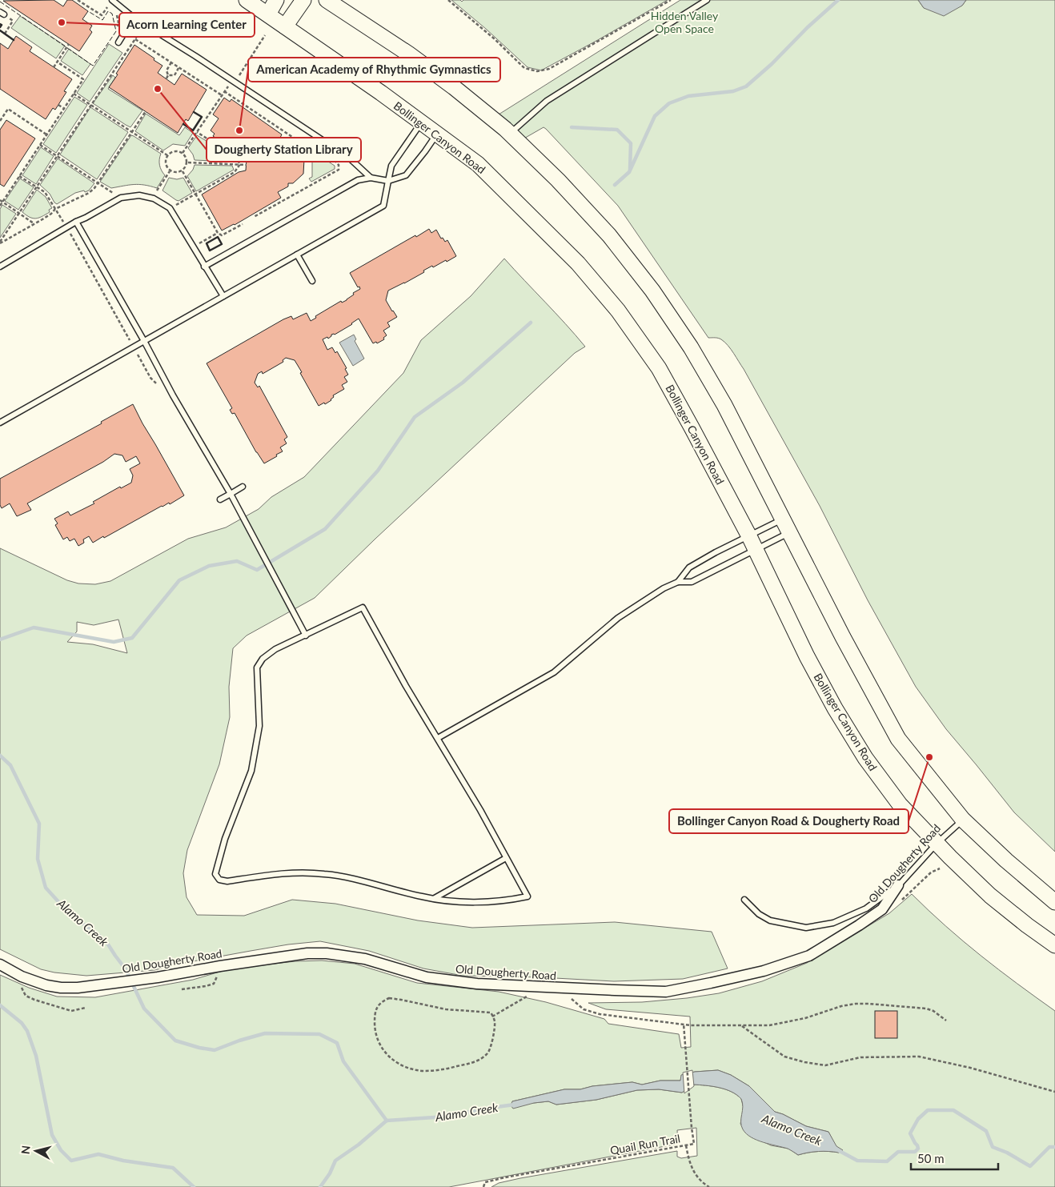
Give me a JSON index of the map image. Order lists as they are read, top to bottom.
{
  "streets": {
    "main road": ["Bollinger Canyon Road"],
    "street": ["Old Dougherty Road"],
    "path": ["Quail Run Trail"]
  },
  "crossings": [
    ["Bollinger Canyon Road", "Old Dougherty Road"]
  ],
  "water": ["Alamo Creek"],
  "parks": ["Hidden Valley Open Space"],
  "places": [
    "Acorn Learning Center",
    "Dougherty Station Library",
    "American Academy of Rhythmic Gymnastics",
    "Bollinger Canyon Road & Dougherty Road"
  ],
  "scale_bar": "50 m",
  "north": "left"
}
